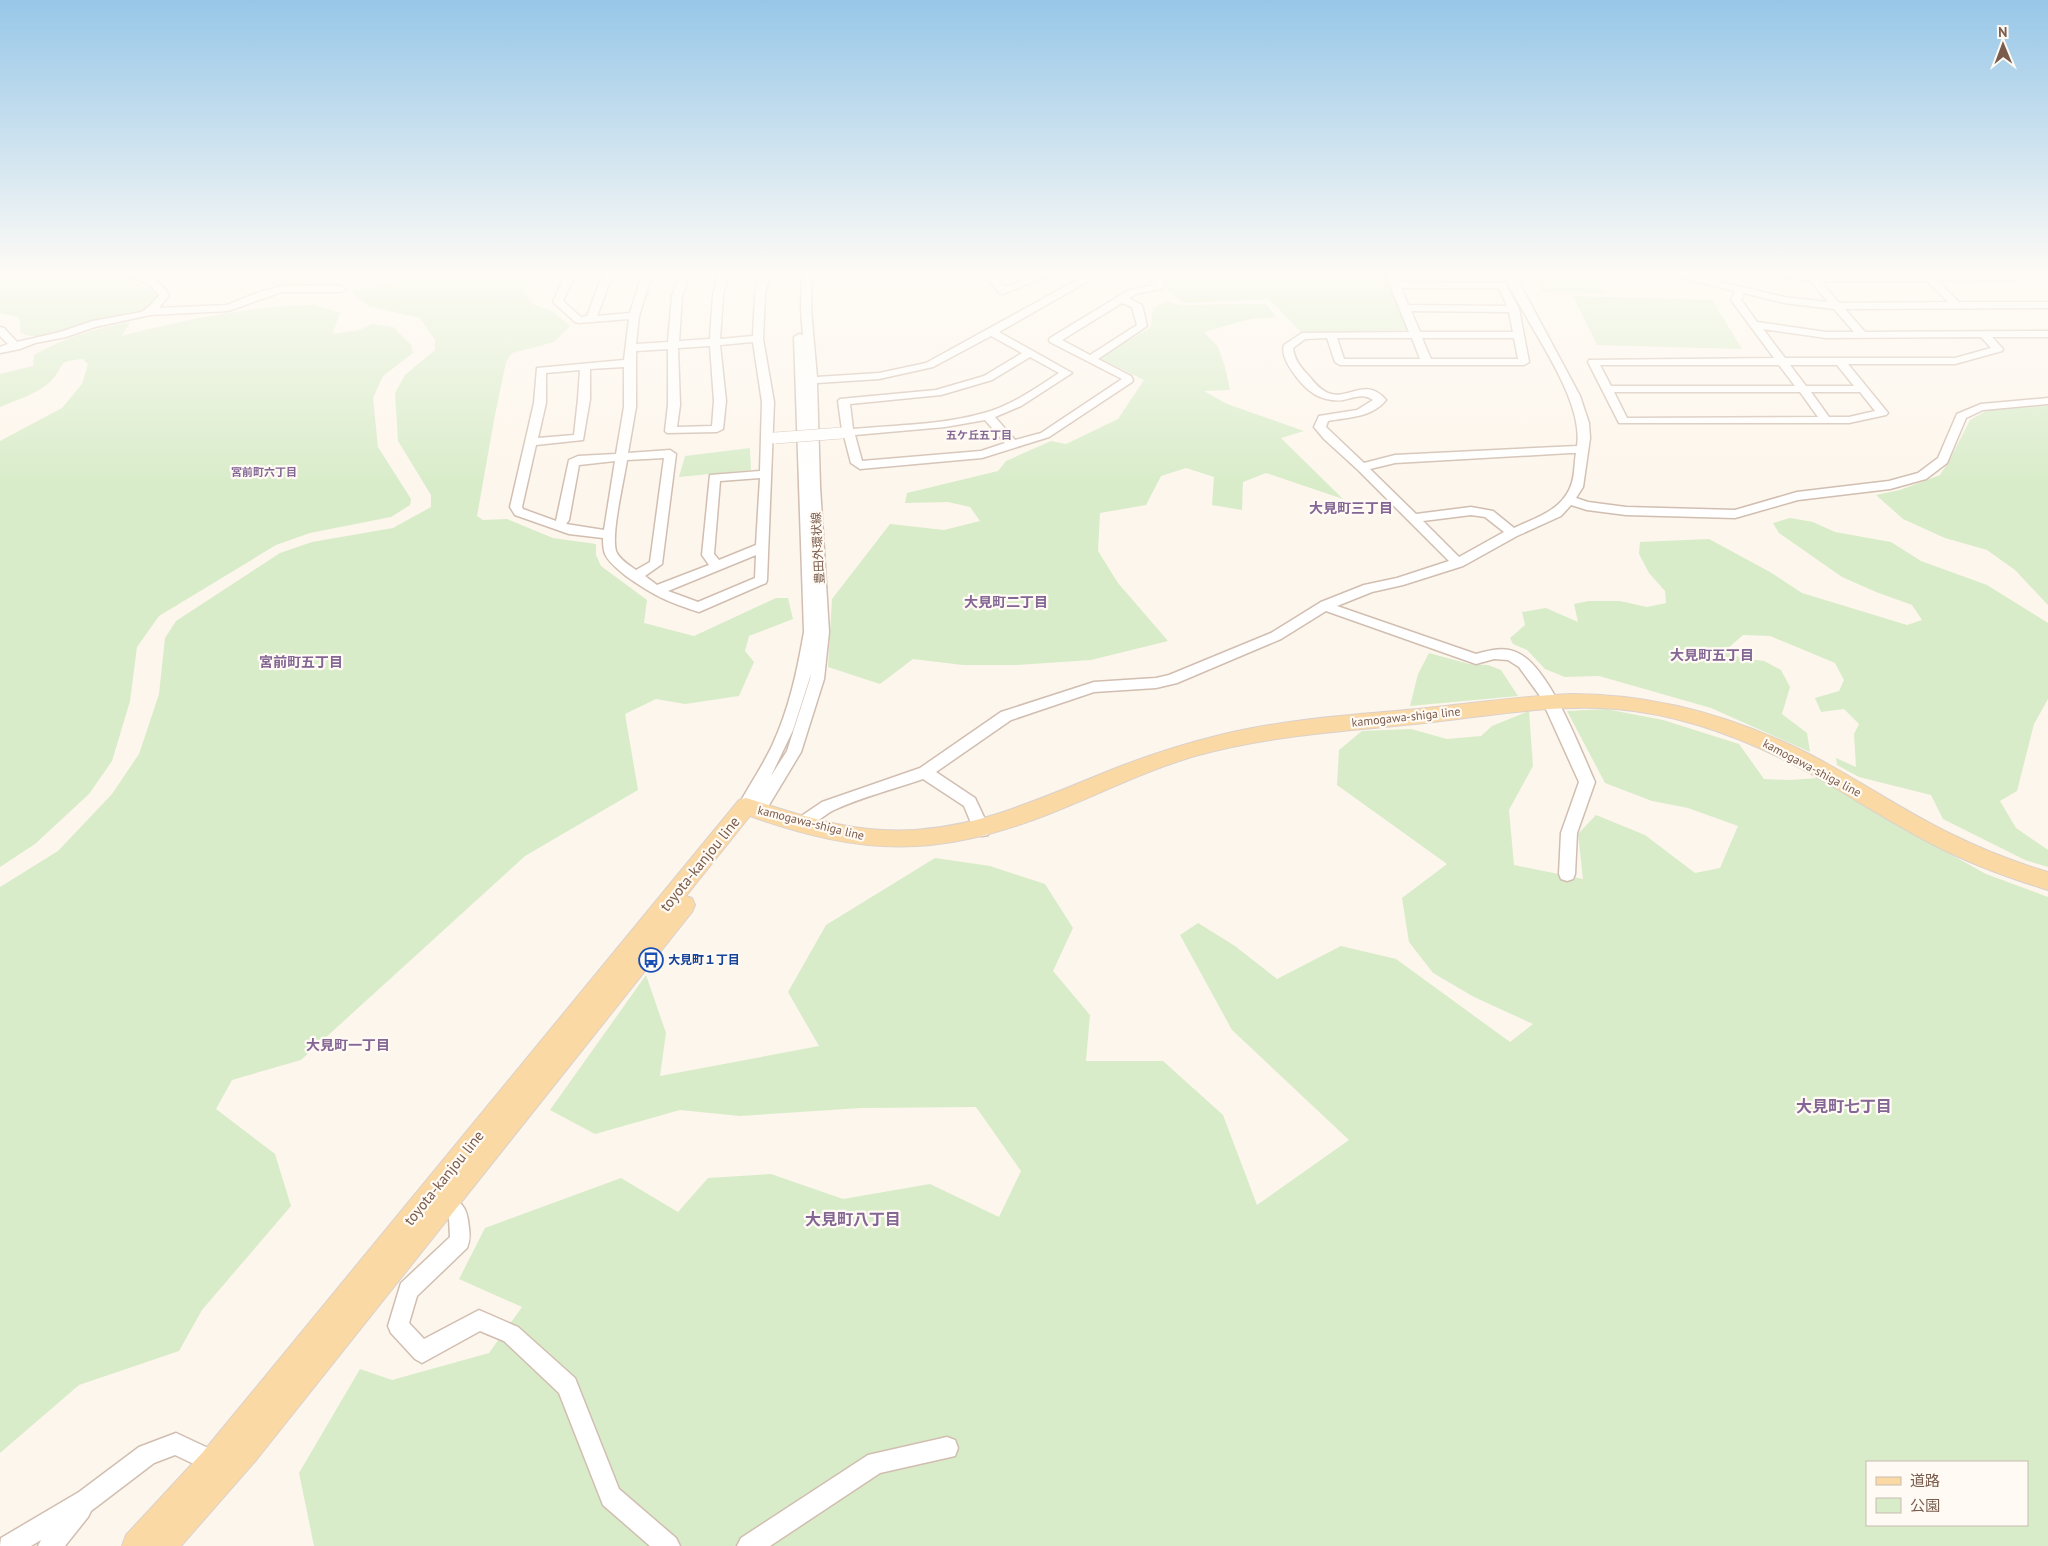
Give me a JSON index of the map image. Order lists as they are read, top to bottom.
{
  "streets": {
    "main road": ["kamogawa-shiga line", "toyota-kanjou line"],
    "street": ["豊田外環状線"]
  },
  "crossings": [
    ["豊田外環状線", "kamogawa-shiga line"],
    ["豊田外環状線", "toyota-kanjou line"],
    ["kamogawa-shiga line", "toyota-kanjou line"]
  ],
  "districts": [
    "五ケ丘五丁目",
    "宮前町六丁目",
    "大見町三丁目",
    "大見町二丁目",
    "大見町五丁目",
    "宮前町五丁目",
    "大見町一丁目",
    "大見町七丁目",
    "大見町八丁目"
  ],
  "places": {
    "bus stop": ["大見町１丁目"]
  },
  "legend": ["道路", "公園"],
  "north": "top"
}
